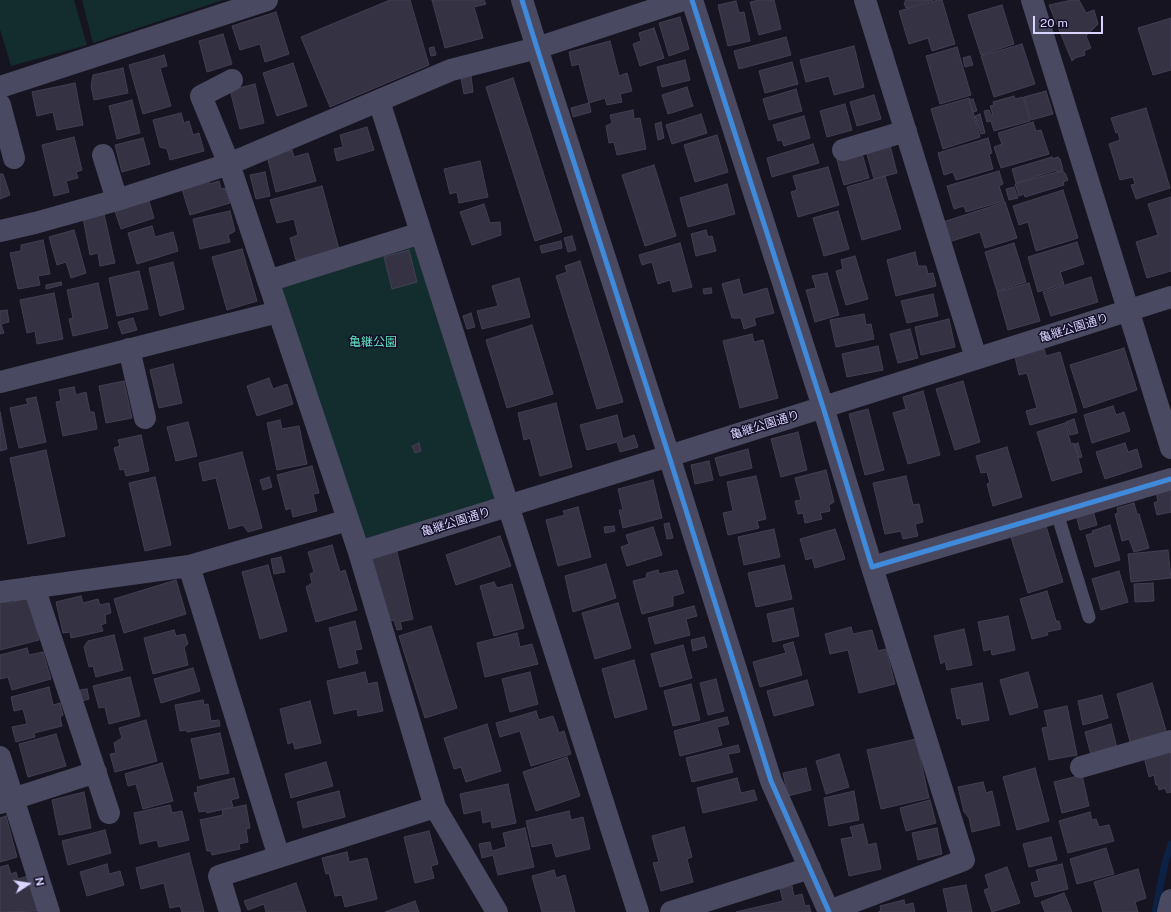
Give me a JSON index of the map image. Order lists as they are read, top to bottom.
{
  "streets": {
    "street": ["亀継公園通り"]
  },
  "parks": ["亀継公園"],
  "scale_bar": "20 m",
  "north": "right"
}
